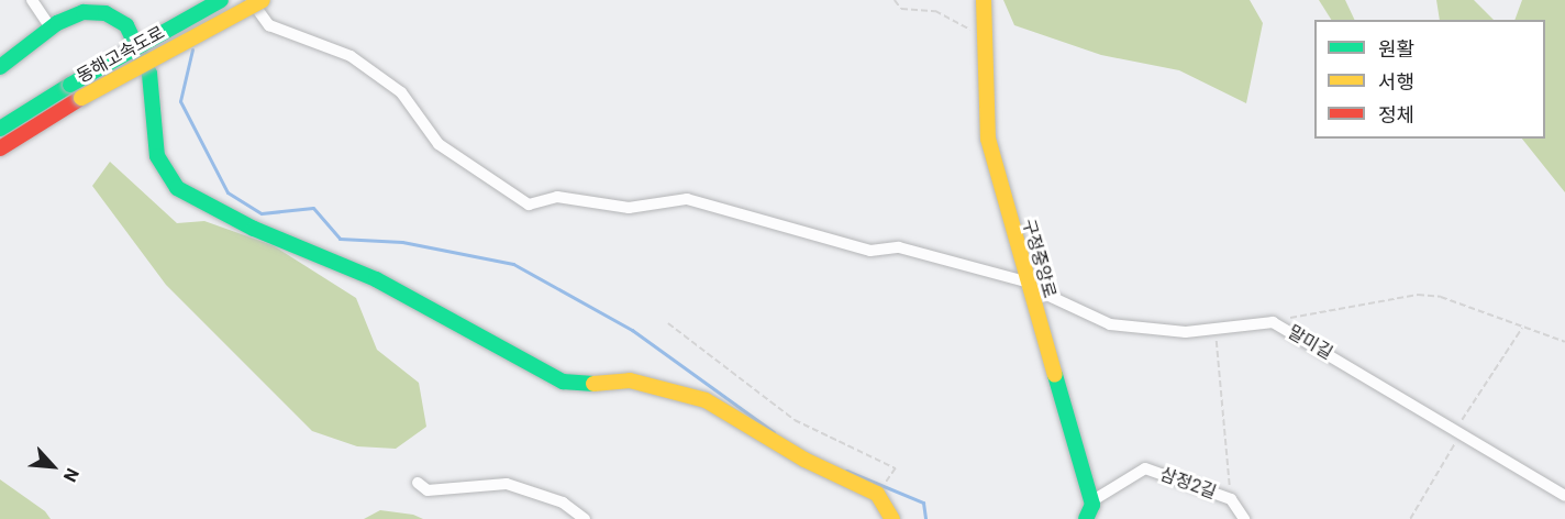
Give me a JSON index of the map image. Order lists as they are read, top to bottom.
{
  "streets": {
    "main road": ["동해고속도로", "구정중앙로"],
    "street": ["말미길", "삼정2길"]
  },
  "crossings": [
    ["구정중앙로", "말미길"],
    ["구정중앙로", "삼정2길"]
  ],
  "legend": ["원활", "서행", "정체"],
  "north": "bottom right"
}
